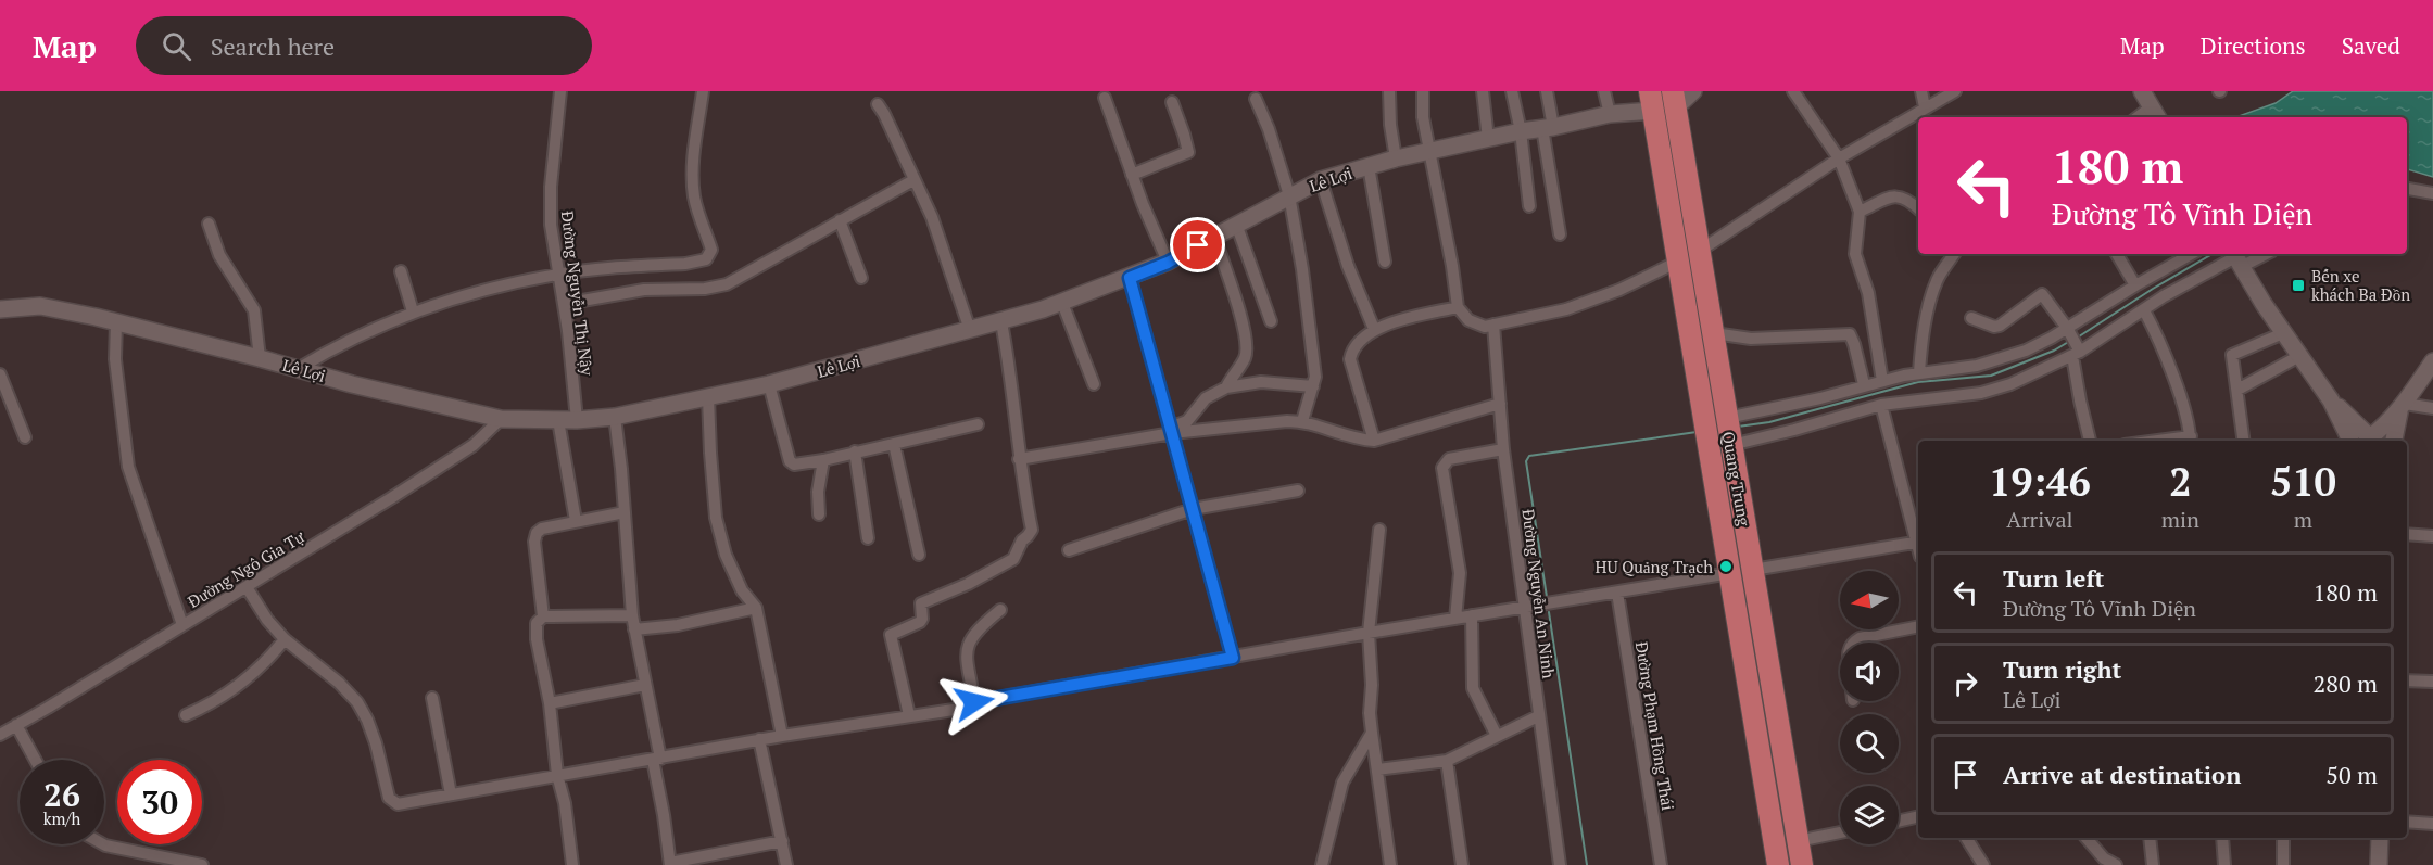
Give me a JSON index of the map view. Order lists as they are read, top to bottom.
{
  "streets": {
    "highway": ["Quang Trung"],
    "street": [
      "Lê Lợi",
      "Đường Nguyễn Thị Nậy",
      "Đường Ngô Gia Tự",
      "Đường Nguyễn An Ninh",
      "Đường Phạm Hồng Thái"
    ]
  },
  "crossings": [
    ["Lê Lợi", "Đường Nguyễn Thị Nậy"],
    ["Lê Lợi", "Quang Trung"],
    ["Lê Lợi", "Đường Ngô Gia Tự"]
  ],
  "places": {
    "transit": ["Bến xe khách Ba Đồn"],
    "other": ["HU Quảng Trạch"]
  },
  "north": "left",
  "page": {
    "header": "Map",
    "search": "Search here",
    "nav": ["Map", "Directions", "Saved"],
    "turn": ["180 m", "Đường Tô Vĩnh Diện"],
    "eta": [
      "19:46",
      "Arrival",
      "2",
      "min",
      "510",
      "m"
    ],
    "list": [
      {
        "name": "Turn left",
        "note": "Đường Tô Vĩnh Diện",
        "value": "180 m"
      },
      {
        "name": "Turn right",
        "note": "Lê Lợi",
        "value": "280 m"
      },
      {
        "name": "Arrive at destination",
        "value": "50 m"
      }
    ],
    "speed": "26 km/h",
    "limit": "30"
  }
}
